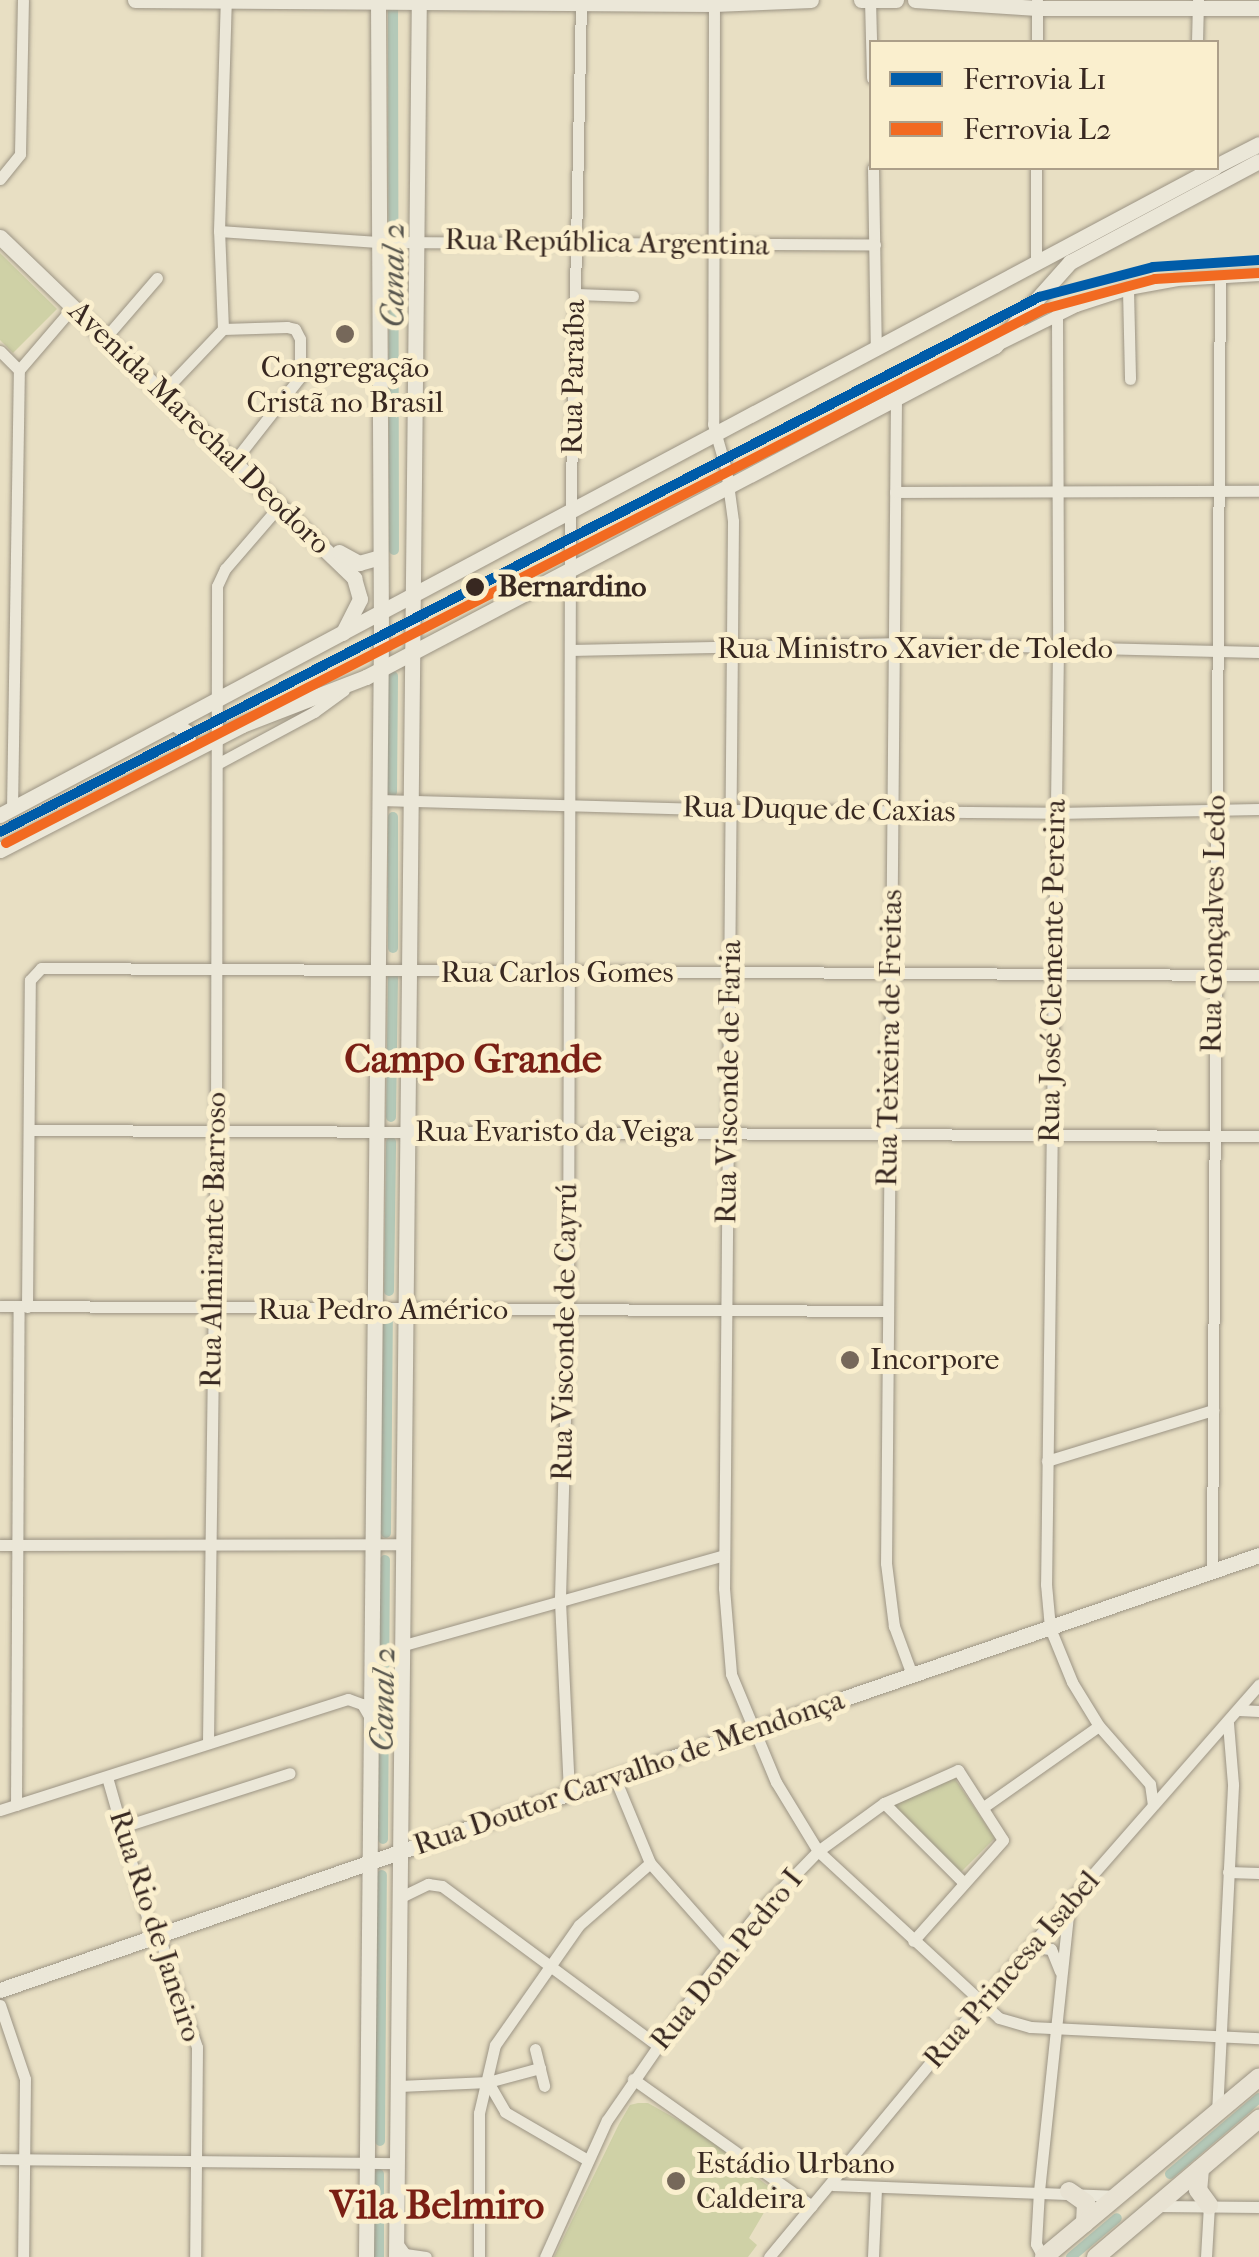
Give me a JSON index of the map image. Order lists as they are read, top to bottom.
{
  "streets": {
    "main road": ["Avenida Marechal Deodoro", "Rua Doutor Carvalho de Mendonça"],
    "street": [
      "Rua República Argentina",
      "Rua Paraíba",
      "Rua Ministro Xavier de Toledo",
      "Rua Duque de Caxias",
      "Rua Gonçalves Ledo",
      "Rua José Clemente Pereira",
      "Rua Carlos Gomes",
      "Rua Teixeira de Freitas",
      "Rua Visconde de Faria",
      "Rua Evaristo da Veiga",
      "Rua Almirante Barroso",
      "Rua Pedro Américo",
      "Rua Visconde de Cayrú",
      "Rua Rio de Janeiro",
      "Rua Dom Pedro I",
      "Rua Princesa Isabel"
    ]
  },
  "crossings": [
    ["Rua República Argentina", "Rua Paraíba"],
    ["Rua República Argentina", "Rua Visconde de Faria"],
    ["Rua Paraíba", "Rua Visconde de Cayrú"],
    ["Avenida Marechal Deodoro", "Rua Almirante Barroso"],
    ["Rua Ministro Xavier de Toledo", "Rua Gonçalves Ledo"],
    ["Rua Ministro Xavier de Toledo", "Rua José Clemente Pereira"],
    ["Rua Ministro Xavier de Toledo", "Rua Teixeira de Freitas"],
    ["Rua Ministro Xavier de Toledo", "Rua Visconde de Faria"],
    ["Rua Ministro Xavier de Toledo", "Rua Visconde de Cayrú"],
    ["Rua Duque de Caxias", "Rua Gonçalves Ledo"],
    ["Rua Duque de Caxias", "Rua José Clemente Pereira"],
    ["Rua Duque de Caxias", "Rua Teixeira de Freitas"],
    ["Rua Duque de Caxias", "Rua Visconde de Faria"],
    ["Rua Duque de Caxias", "Rua Visconde de Cayrú"],
    ["Rua Gonçalves Ledo", "Rua Carlos Gomes"],
    ["Rua Gonçalves Ledo", "Rua Evaristo da Veiga"],
    ["Rua Gonçalves Ledo", "Rua Doutor Carvalho de Mendonça"],
    ["Rua José Clemente Pereira", "Rua Carlos Gomes"],
    ["Rua José Clemente Pereira", "Rua Evaristo da Veiga"],
    ["Rua José Clemente Pereira", "Rua Doutor Carvalho de Mendonça"],
    ["Rua Carlos Gomes", "Rua Teixeira de Freitas"],
    ["Rua Carlos Gomes", "Rua Visconde de Faria"],
    ["Rua Carlos Gomes", "Rua Evaristo da Veiga"],
    ["Rua Carlos Gomes", "Rua Almirante Barroso"],
    ["Rua Carlos Gomes", "Rua Visconde de Cayrú"],
    ["Rua Teixeira de Freitas", "Rua Evaristo da Veiga"],
    ["Rua Teixeira de Freitas", "Rua Pedro Américo"],
    ["Rua Teixeira de Freitas", "Rua Doutor Carvalho de Mendonça"],
    ["Rua Visconde de Faria", "Rua Evaristo da Veiga"],
    ["Rua Visconde de Faria", "Rua Pedro Américo"],
    ["Rua Visconde de Faria", "Rua Doutor Carvalho de Mendonça"],
    ["Rua Visconde de Faria", "Rua Dom Pedro I"],
    ["Rua Visconde de Faria", "Rua Princesa Isabel"],
    ["Rua Evaristo da Veiga", "Rua Almirante Barroso"],
    ["Rua Evaristo da Veiga", "Rua Visconde de Cayrú"],
    ["Rua Almirante Barroso", "Rua Pedro Américo"],
    ["Rua Pedro Américo", "Rua Visconde de Cayrú"],
    ["Rua Visconde de Cayrú", "Rua Doutor Carvalho de Mendonça"],
    ["Rua Doutor Carvalho de Mendonça", "Rua Rio de Janeiro"]
  ],
  "districts": ["Campo Grande", "Vila Belmiro"],
  "water": ["Canal 2"],
  "places": [
    "Congregação Cristã no Brasil",
    "Bernardino",
    "Incorpore",
    "Estádio Urbano Caldeira"
  ],
  "lines": ["rail line L1", "rail line L2"],
  "legend": ["Ferrovia L1", "Ferrovia L2"]
}
